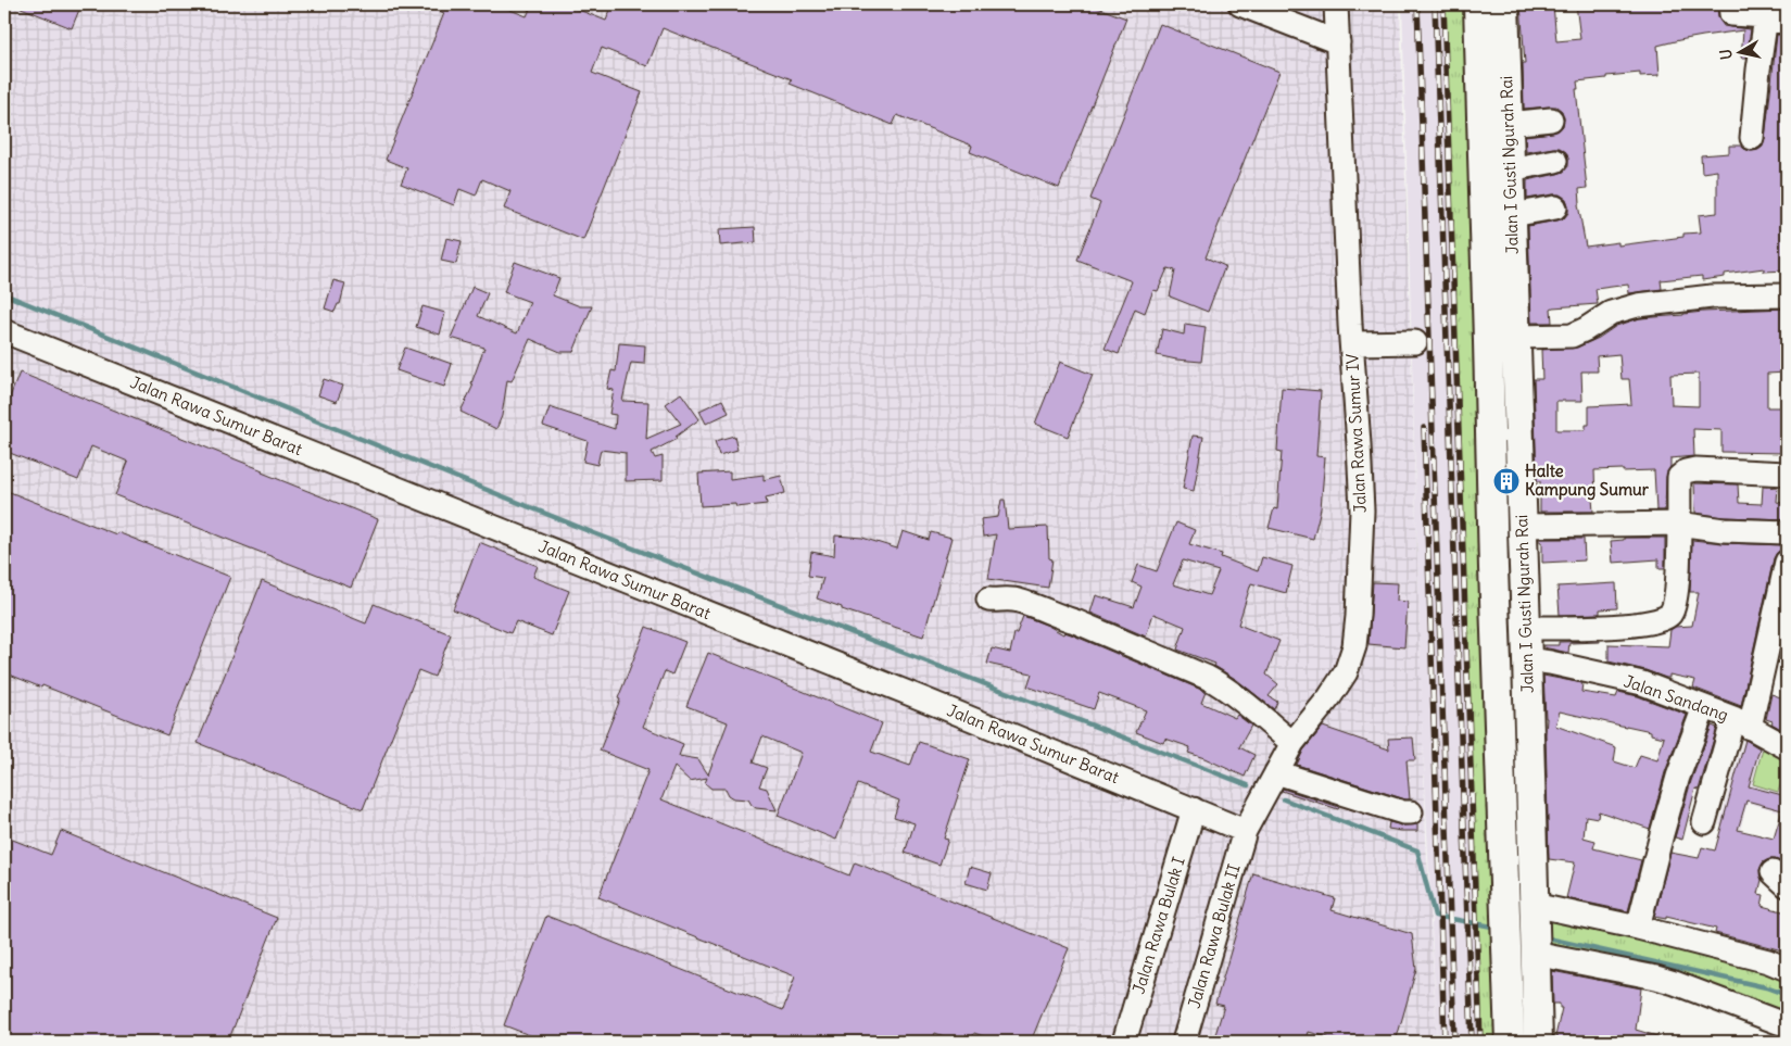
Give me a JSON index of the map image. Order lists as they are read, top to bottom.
{
  "streets": {
    "main road": ["Jalan I Gusti Ngurah Rai"],
    "street": [
      "Jalan Rawa Sumur Barat",
      "Jalan Rawa Sumur IV",
      "Jalan Sandang",
      "Jalan Rawa Bulak I",
      "Jalan Rawa Bulak II"
    ]
  },
  "crossings": [
    ["Jalan I Gusti Ngurah Rai", "Jalan Sandang"],
    ["Jalan Rawa Sumur Barat", "Jalan Rawa Sumur IV"],
    ["Jalan Rawa Sumur Barat", "Jalan Rawa Bulak I"],
    ["Jalan Rawa Sumur Barat", "Jalan Rawa Bulak II"],
    ["Jalan Rawa Sumur IV", "Jalan Rawa Bulak II"]
  ],
  "places": {
    "building": ["Halte Kampung Sumur"]
  },
  "north": "left"
}
